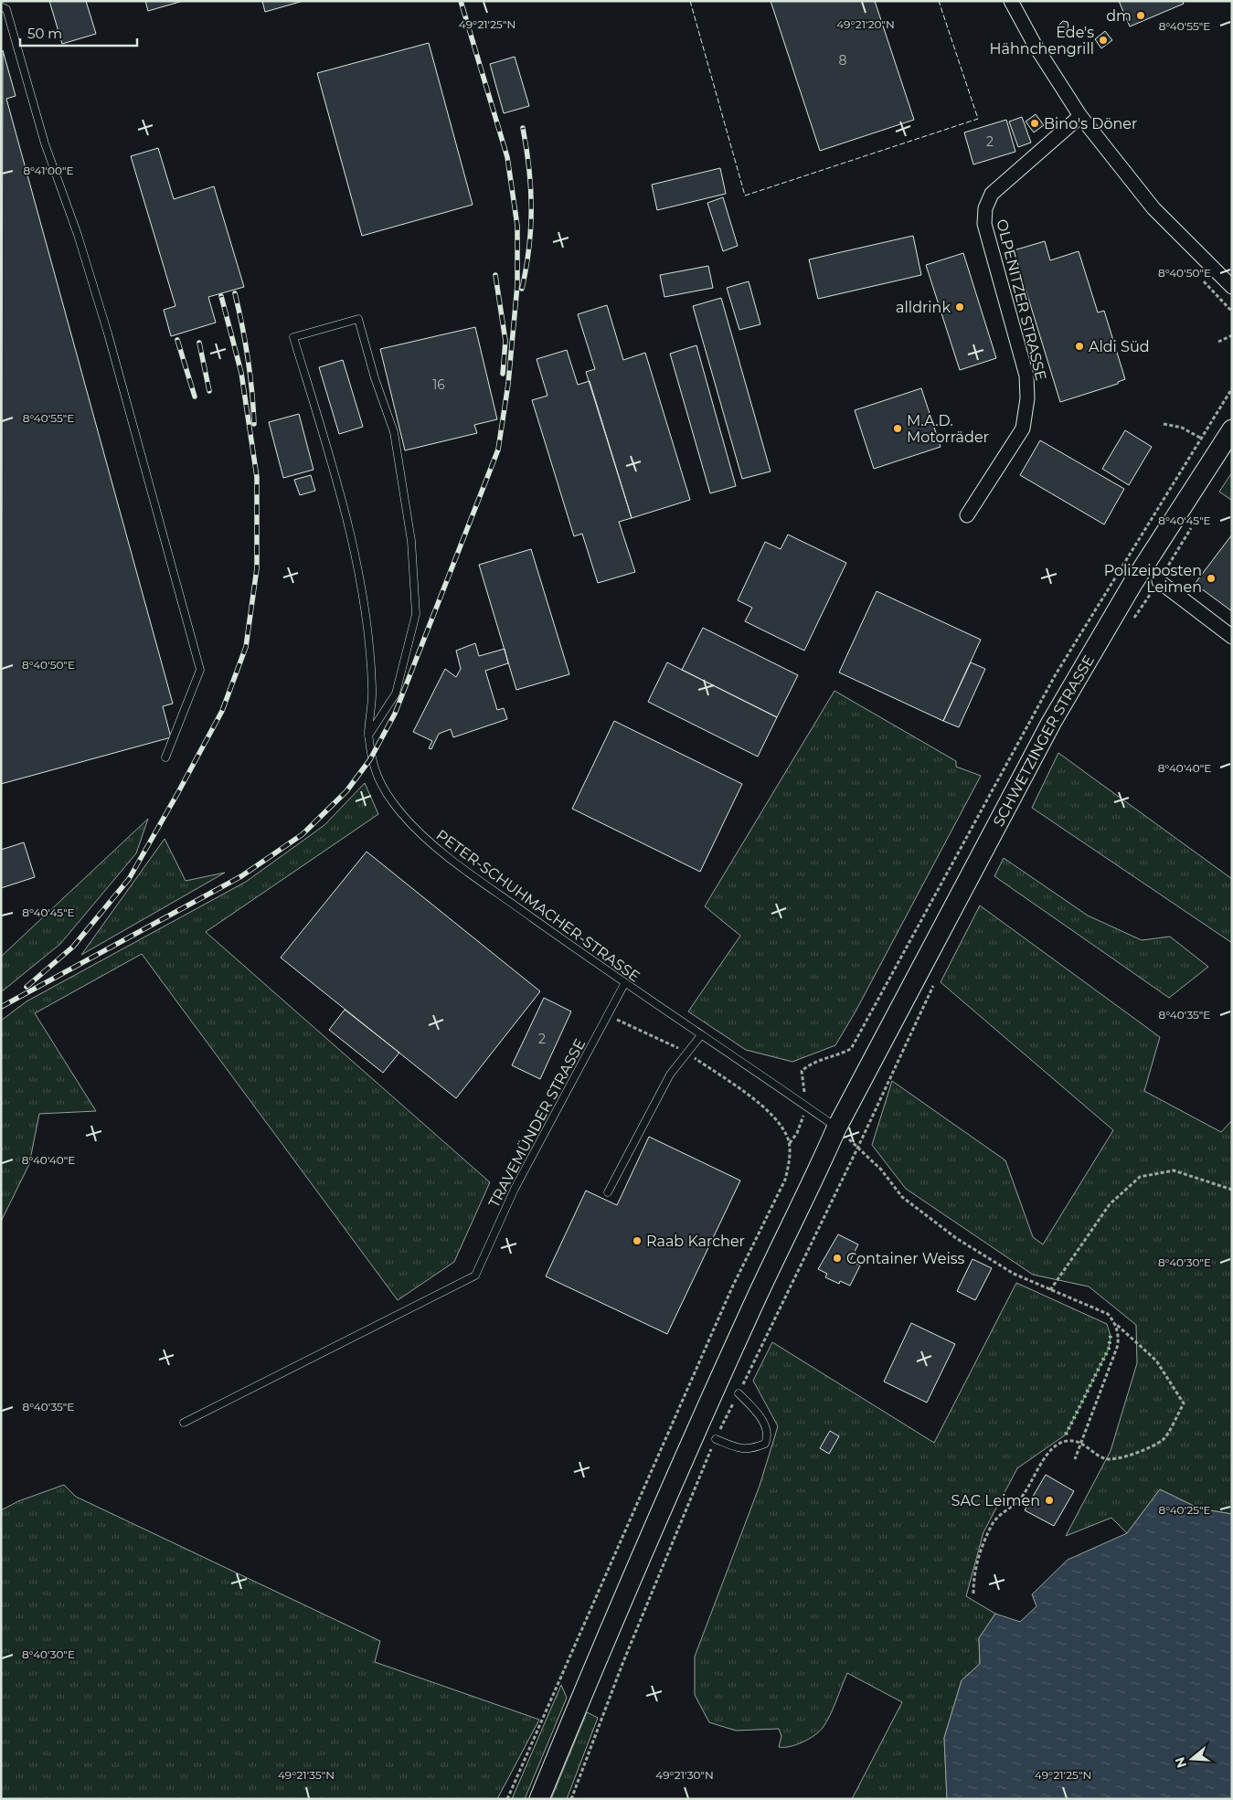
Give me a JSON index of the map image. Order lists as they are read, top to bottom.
{
  "streets": {
    "main road": ["SCHWETZINGER STRASSE"],
    "street": ["OLPENITZER STRASSE"],
    "lane": ["PETER-SCHUHMACHER-STRASSE", "TRAVEMÜNDER STRASSE"]
  },
  "crossings": [
    ["SCHWETZINGER STRASSE", "PETER-SCHUHMACHER-STRASSE"],
    ["PETER-SCHUHMACHER-STRASSE", "TRAVEMÜNDER STRASSE"]
  ],
  "places": [
    "dm",
    "Ede's Hähnchengrill",
    "Bino's Döner",
    "alldrink",
    "Aldi Süd",
    "M.A.D. Motorräder",
    "Polizeiposten Leimen",
    "Raab Karcher",
    "Container Weiss",
    "SAC Leimen"
  ],
  "house_numbers": [
    "8",
    "2",
    "16",
    "2"
  ],
  "scale_bar": "50 m",
  "north": "left",
  "coordinates": [
    "49°21'25\"N",
    "49°21'20\"N",
    "8°40'55\"E",
    "8°41'00\"E",
    "8°40'50\"E",
    "8°40'45\"E",
    "8°40'40\"E",
    "8°40'35\"E",
    "8°40'30\"E",
    "8°40'25\"E",
    "49°21'35\"N",
    "49°21'30\"N"
  ]
}
